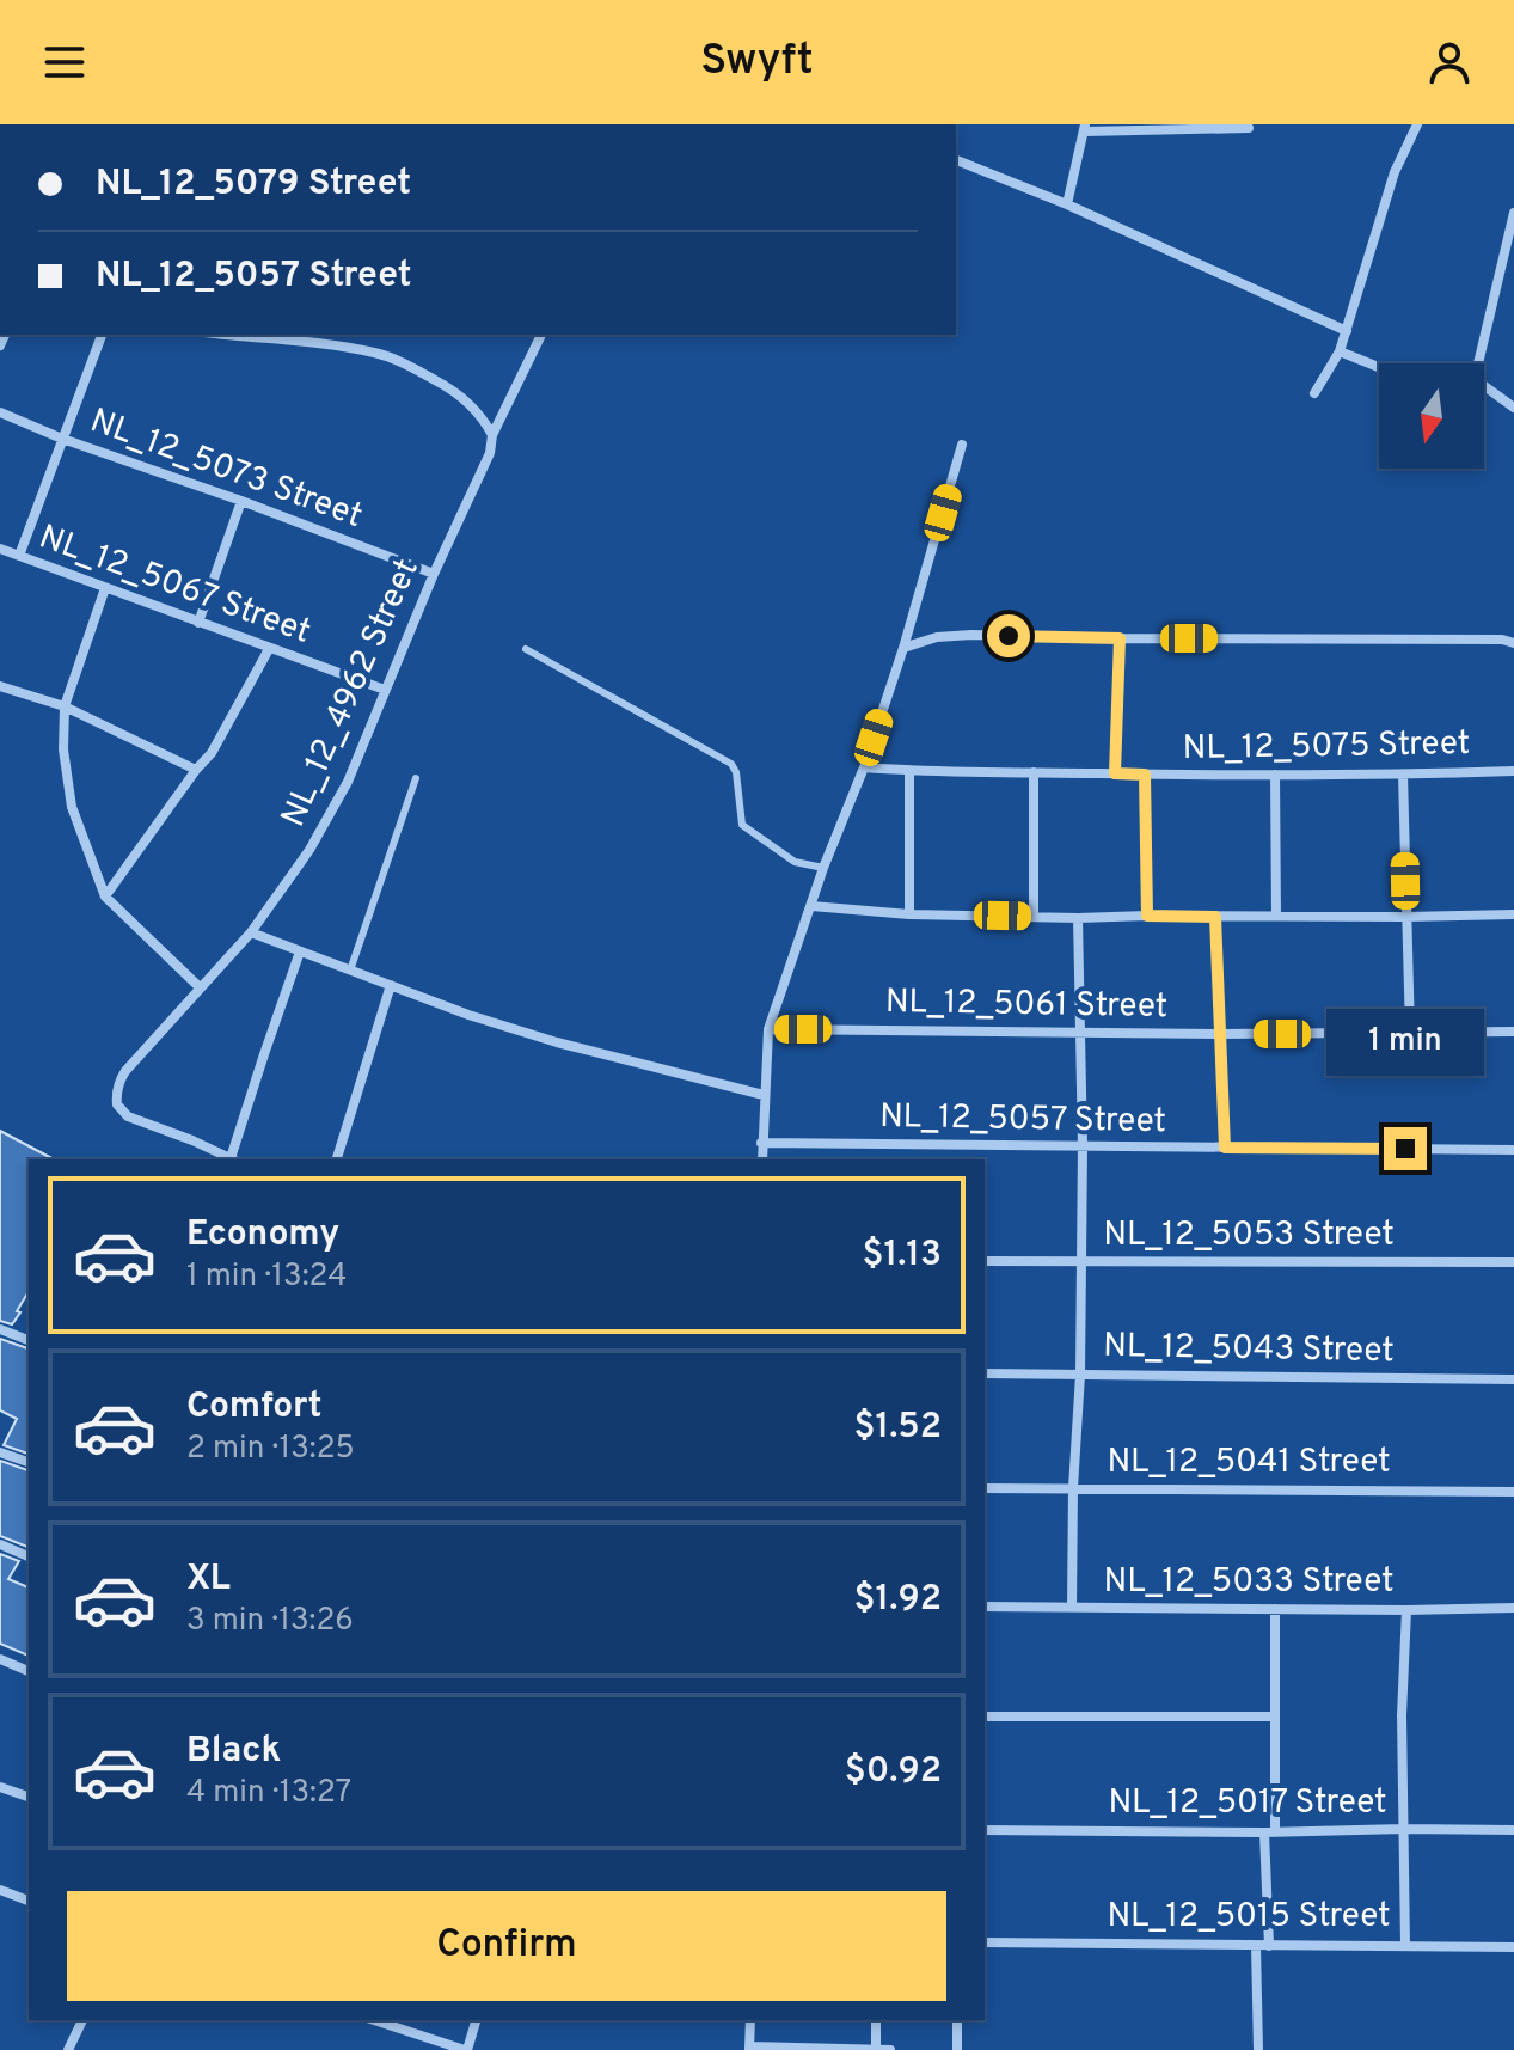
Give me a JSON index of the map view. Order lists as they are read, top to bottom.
{
  "streets": {
    "street": [
      "NL_12_5073 Street",
      "NL_12_5067 Street",
      "NL_12_4962 Street",
      "NL_12_5075 Street",
      "NL_12_5061 Street",
      "NL_12_5057 Street",
      "NL_12_5053 Street",
      "NL_12_5043 Street",
      "NL_12_5041 Street",
      "NL_12_5033 Street",
      "NL_12_5017 Street",
      "NL_12_5015 Street"
    ]
  },
  "crossings": [
    ["NL_12_5073 Street", "NL_12_4962 Street"],
    ["NL_12_5067 Street", "NL_12_4962 Street"]
  ],
  "north": "bottom",
  "page": {
    "header": "Swyft",
    "banner": ["NL_12_5079 Street", "NL_12_5057 Street"],
    "bubble": "1 min",
    "list": [
      {
        "name": "Economy",
        "note": "1 min · 13:24",
        "value": "$1.13"
      },
      {
        "name": "Comfort",
        "note": "2 min · 13:25",
        "value": "$1.52"
      },
      {
        "name": "XL",
        "note": "3 min · 13:26",
        "value": "$1.92"
      },
      {
        "name": "Black",
        "note": "4 min · 13:27",
        "value": "$0.92"
      }
    ],
    "buttons": "Confirm"
  }
}
